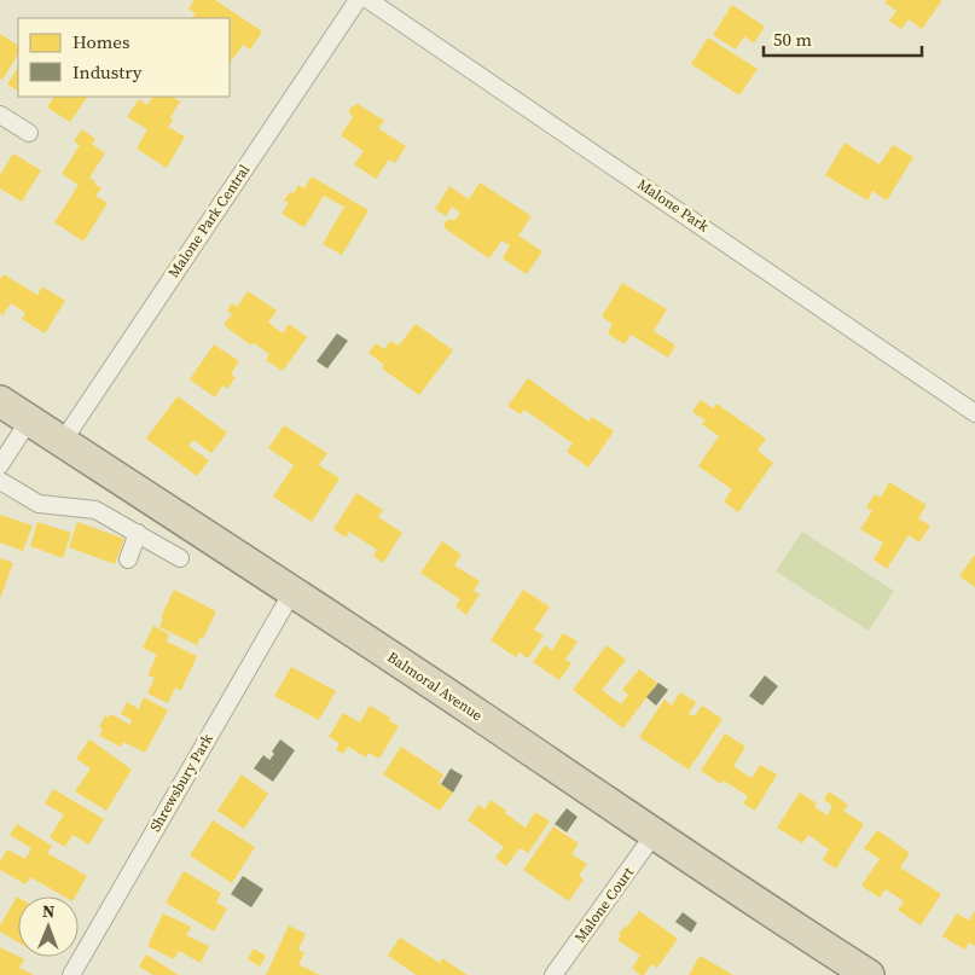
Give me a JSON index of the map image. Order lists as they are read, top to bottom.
{
  "streets": {
    "highway": ["Balmoral Avenue"],
    "street": [
      "Malone Park",
      "Malone Park Central",
      "Shrewsbury Park",
      "Malone Court"
    ]
  },
  "crossings": [
    ["Malone Park Central", "Balmoral Avenue"],
    ["Balmoral Avenue", "Shrewsbury Park"],
    ["Balmoral Avenue", "Malone Court"]
  ],
  "legend": ["Homes", "Industry"],
  "scale_bar": "50 m",
  "north": "top"
}
